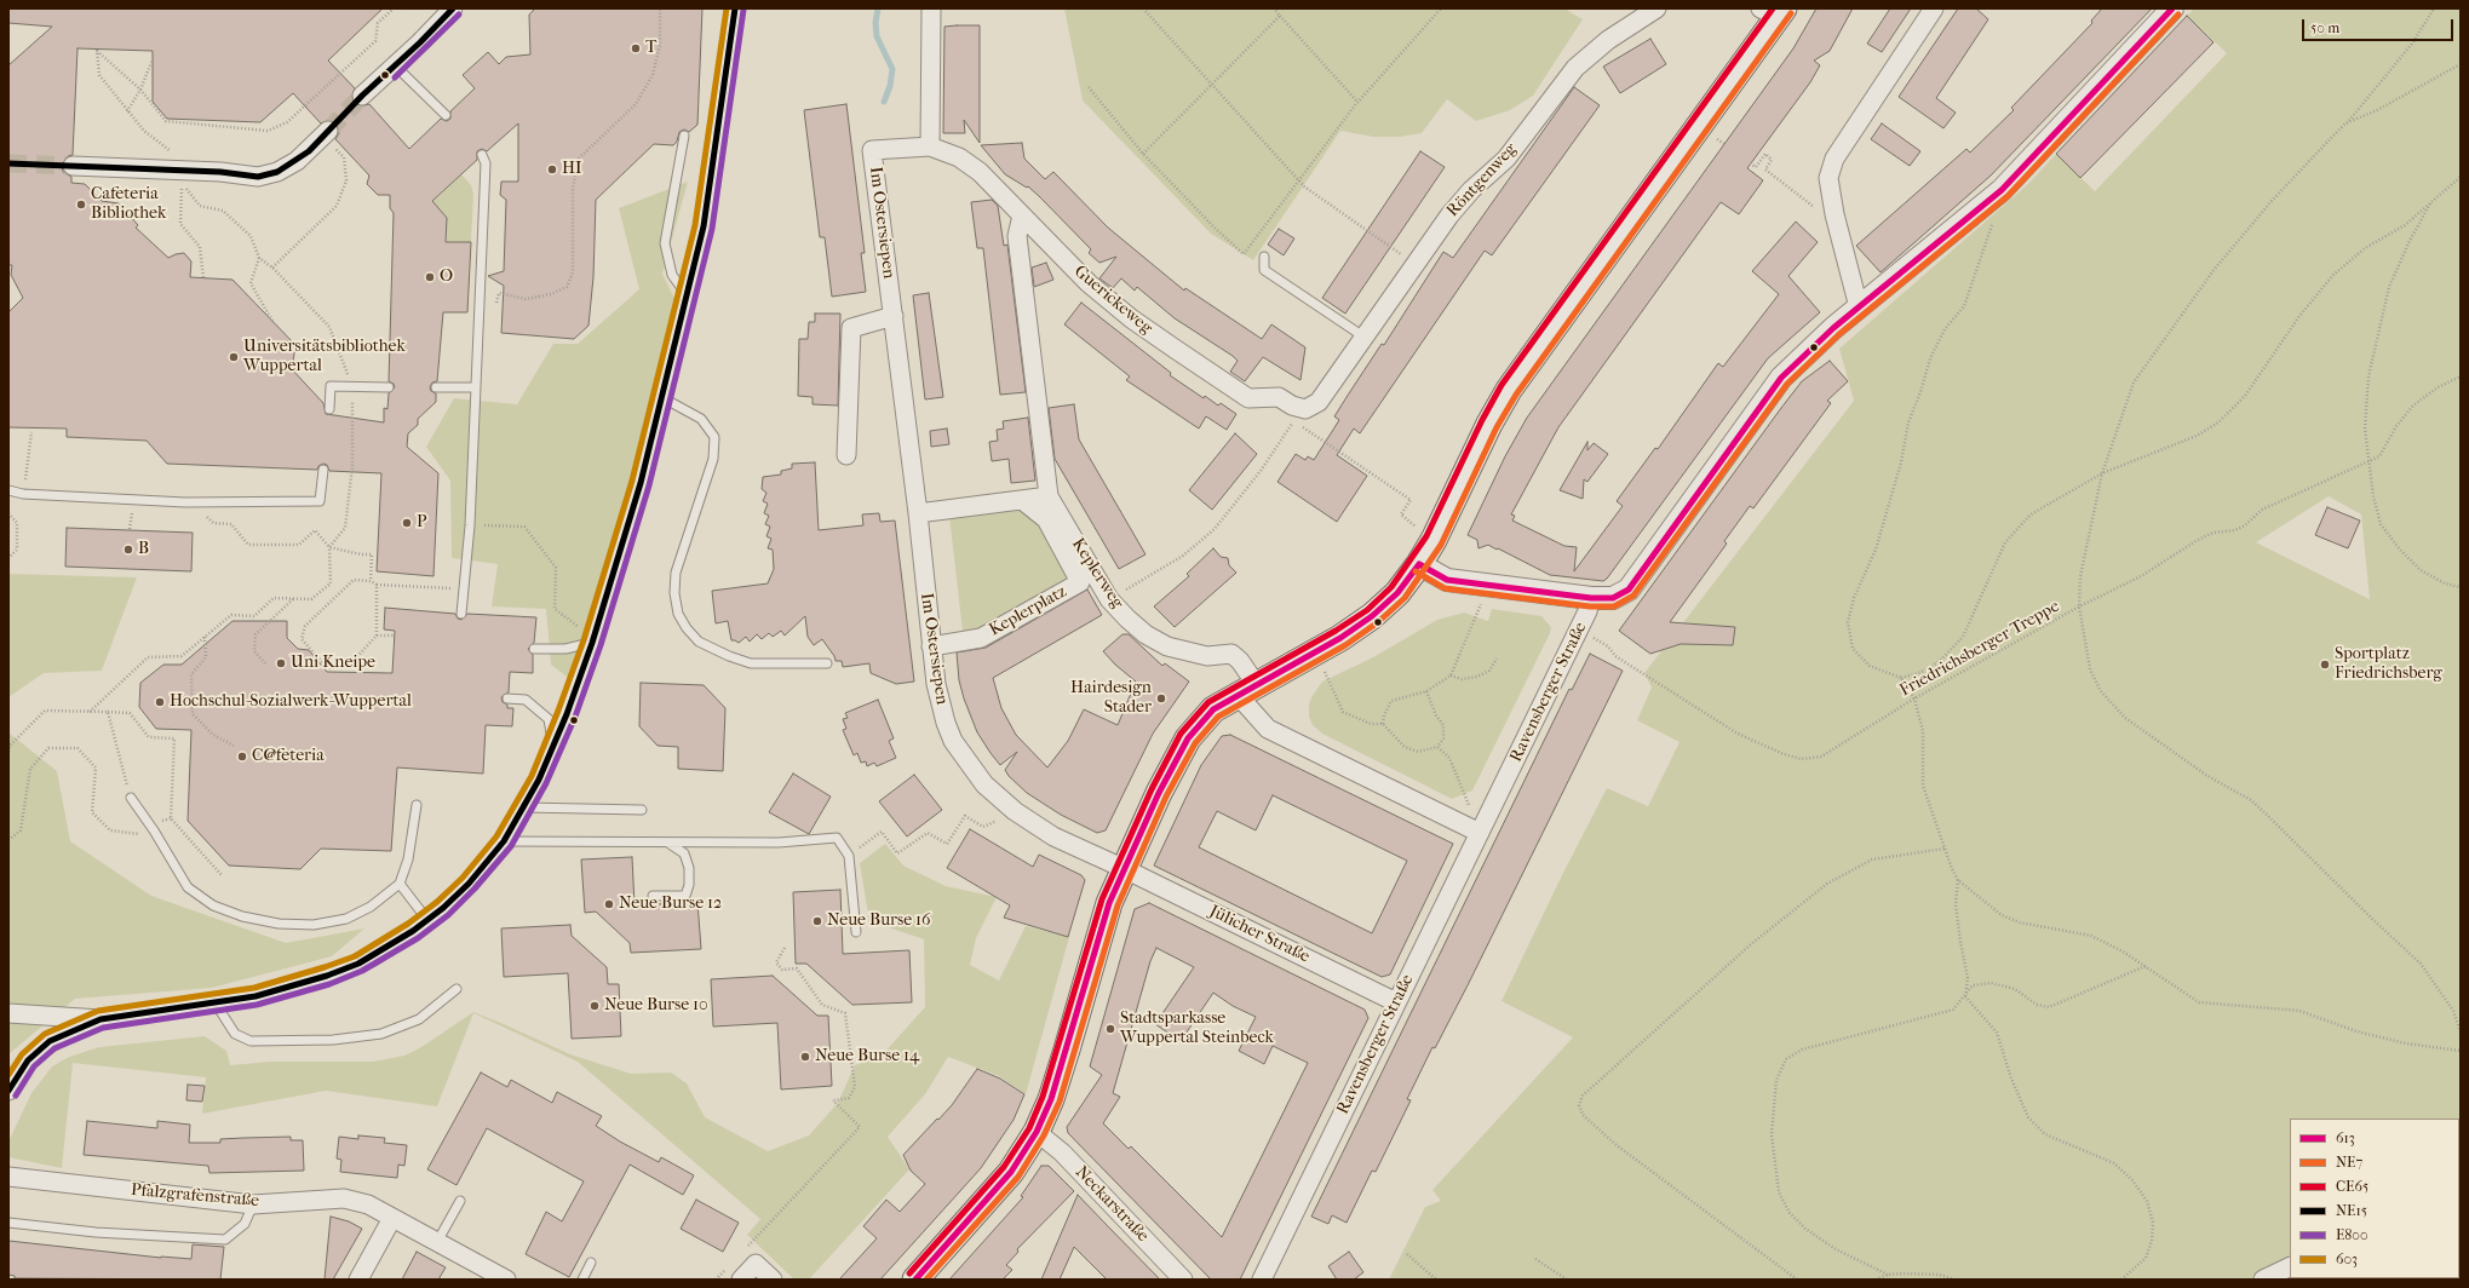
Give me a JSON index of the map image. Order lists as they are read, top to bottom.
{
  "streets": {
    "street": [
      "Röntgenweg",
      "Im Ostersiepen",
      "Guerickeweg",
      "Keplerweg",
      "Keplerplatz",
      "Ravensberger Straße",
      "Jülicher Straße",
      "Pfalzgrafenstraße",
      "Neckarstraße"
    ],
    "path": ["Friedrichsberger Treppe"]
  },
  "crossings": [
    ["Röntgenweg", "Guerickeweg"],
    ["Im Ostersiepen", "Guerickeweg"],
    ["Im Ostersiepen", "Keplerplatz"],
    ["Im Ostersiepen", "Jülicher Straße"],
    ["Ravensberger Straße", "Jülicher Straße"]
  ],
  "places": [
    "T",
    "HI",
    "Cafeteria Bibliothek",
    "O",
    "Universitätsbibliothek Wuppertal",
    "P",
    "B",
    "Uni Kneipe",
    "Sportplatz Friedrichsberg",
    "Hairdesign Stader",
    "Hochschul-Sozialwerk-Wuppertal",
    "C@feteria",
    "Neue Burse 12",
    "Neue Burse 16",
    "Neue Burse 10",
    "Stadtsparkasse Wuppertal Steinbeck",
    "Neue Burse 14"
  ],
  "lines": [
    "transit line 613",
    "transit line CE65",
    "transit line NE15",
    "transit line 603",
    "transit line E800",
    "transit line NE7"
  ],
  "legend": [
    "613",
    "NE7",
    "CE65",
    "NE15",
    "E800",
    "603"
  ],
  "scale_bar": "50 m"
}
